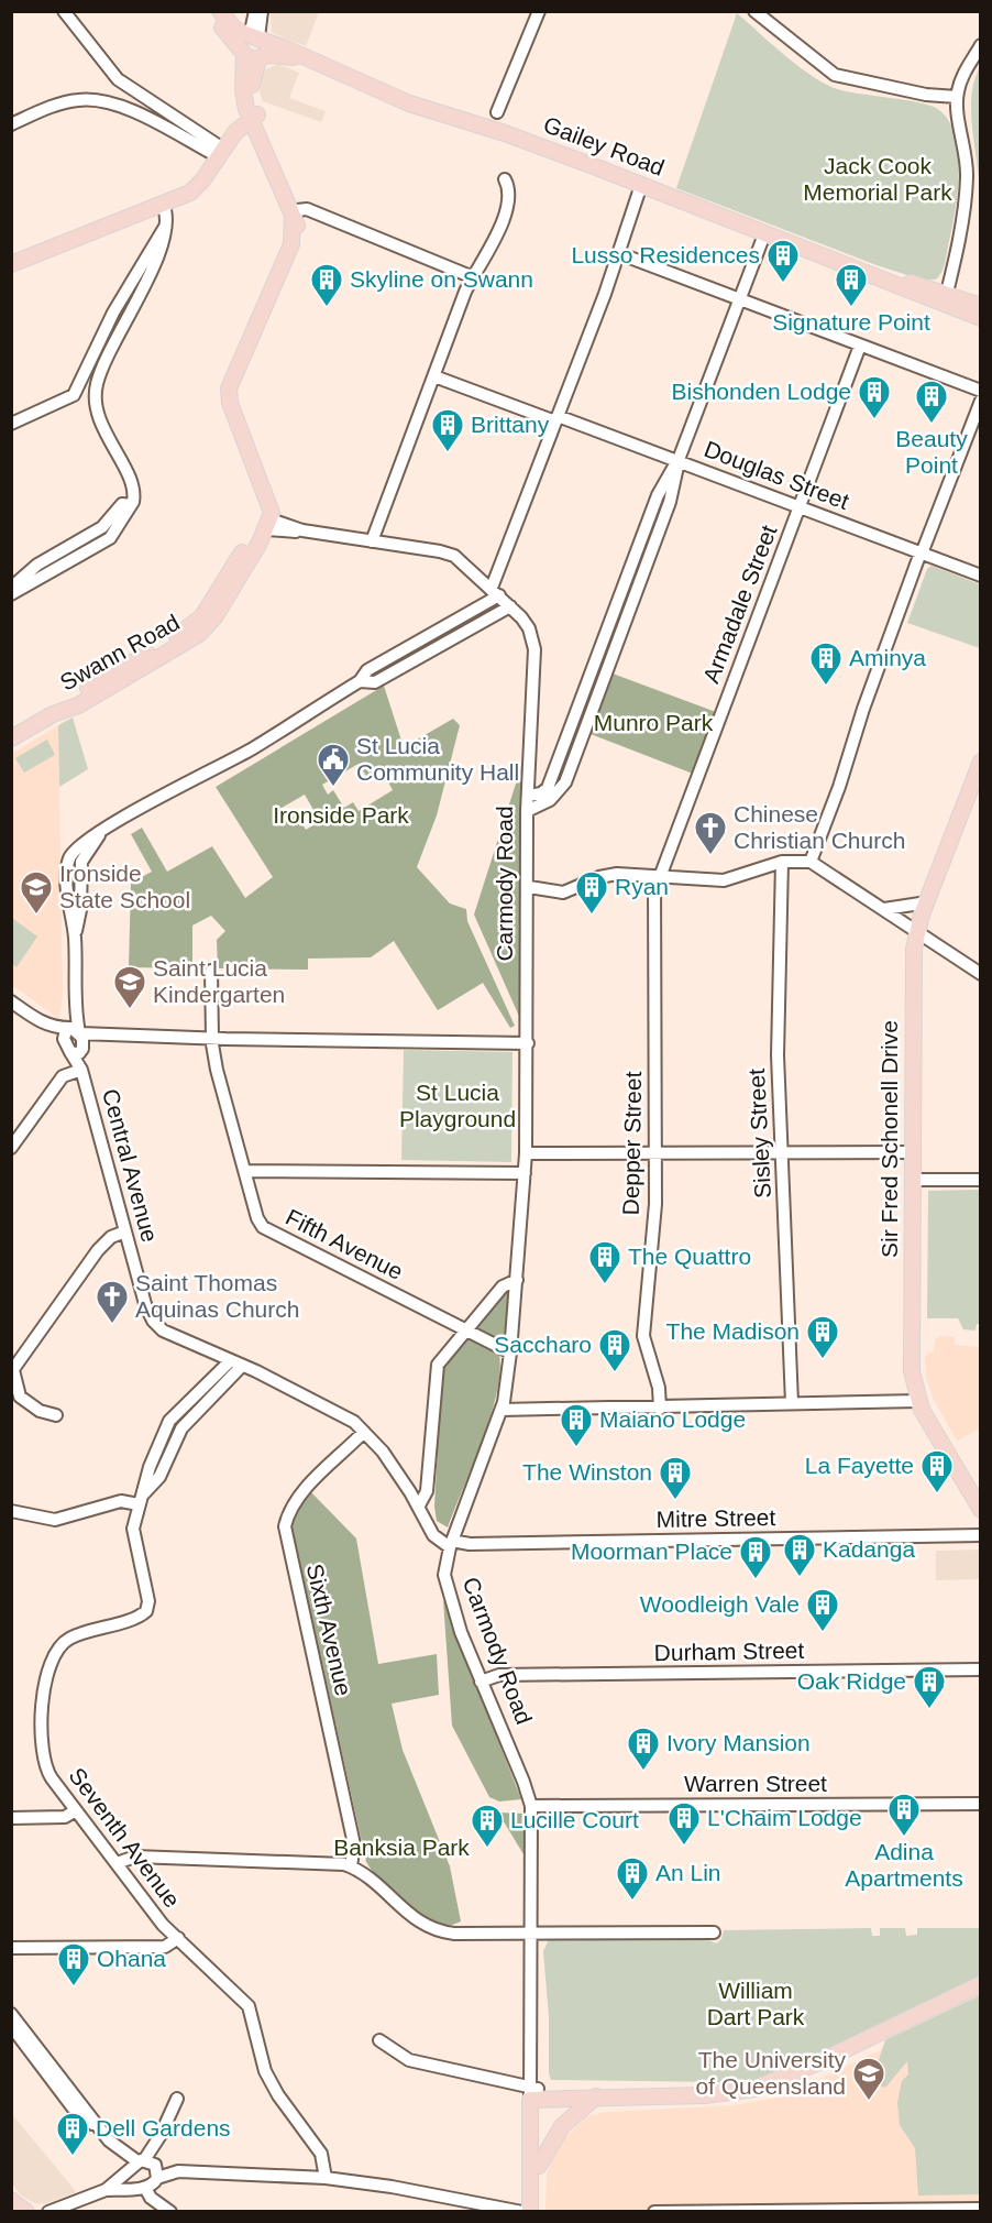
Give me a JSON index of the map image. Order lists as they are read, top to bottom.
{
  "streets": {
    "main road": [
      "Gailey Road",
      "Swann Road",
      "Carmody Road",
      "Sir Fred Schonell Drive"
    ],
    "street": [
      "Douglas Street",
      "Armadale Street",
      "Sisley Street",
      "Depper Street",
      "Central Avenue",
      "Fifth Avenue",
      "Mitre Street",
      "Sixth Avenue",
      "Durham Street",
      "Warren Street",
      "Seventh Avenue"
    ]
  },
  "crossings": [
    ["Douglas Street", "Armadale Street"],
    ["Armadale Street", "Depper Street"],
    ["Swann Road", "Carmody Road"],
    ["Carmody Road", "Central Avenue"],
    ["Carmody Road", "Fifth Avenue"],
    ["Carmody Road", "Mitre Street"],
    ["Carmody Road", "Durham Street"],
    ["Carmody Road", "Warren Street"],
    ["Central Avenue", "Mitre Street"],
    ["Central Avenue", "Sixth Avenue"],
    ["Central Avenue", "Seventh Avenue"]
  ],
  "parks": [
    "Jack Cook Memorial Park",
    "Munro Park",
    "Ironside Park",
    "St Lucia Playground",
    "Banksia Park",
    "William Dart Park"
  ],
  "places": {
    "building": [
      "Lusso Residences",
      "Skyline on Swann",
      "Signature Point",
      "Bishonden Lodge",
      "Beauty Point",
      "Brittany",
      "Aminya",
      "Ryan",
      "The Quattro",
      "The Madison",
      "Saccharo",
      "Maiano Lodge",
      "La Fayette",
      "The Winston",
      "Kadanga",
      "Moorman Place",
      "Woodleigh Vale",
      "Oak Ridge",
      "Ivory Mansion",
      "Adina Apartments",
      "L'Chaim Lodge",
      "Lucille Court",
      "An Lin",
      "Ohana",
      "Dell Gardens"
    ],
    "public building": ["St Lucia Community Hall"],
    "church": ["Chinese Christian Church", "Saint Thomas Aquinas Church"],
    "school or university": ["Ironside State School", "Saint Lucia Kindergarten", "The University of Queensland"]
  }
}
